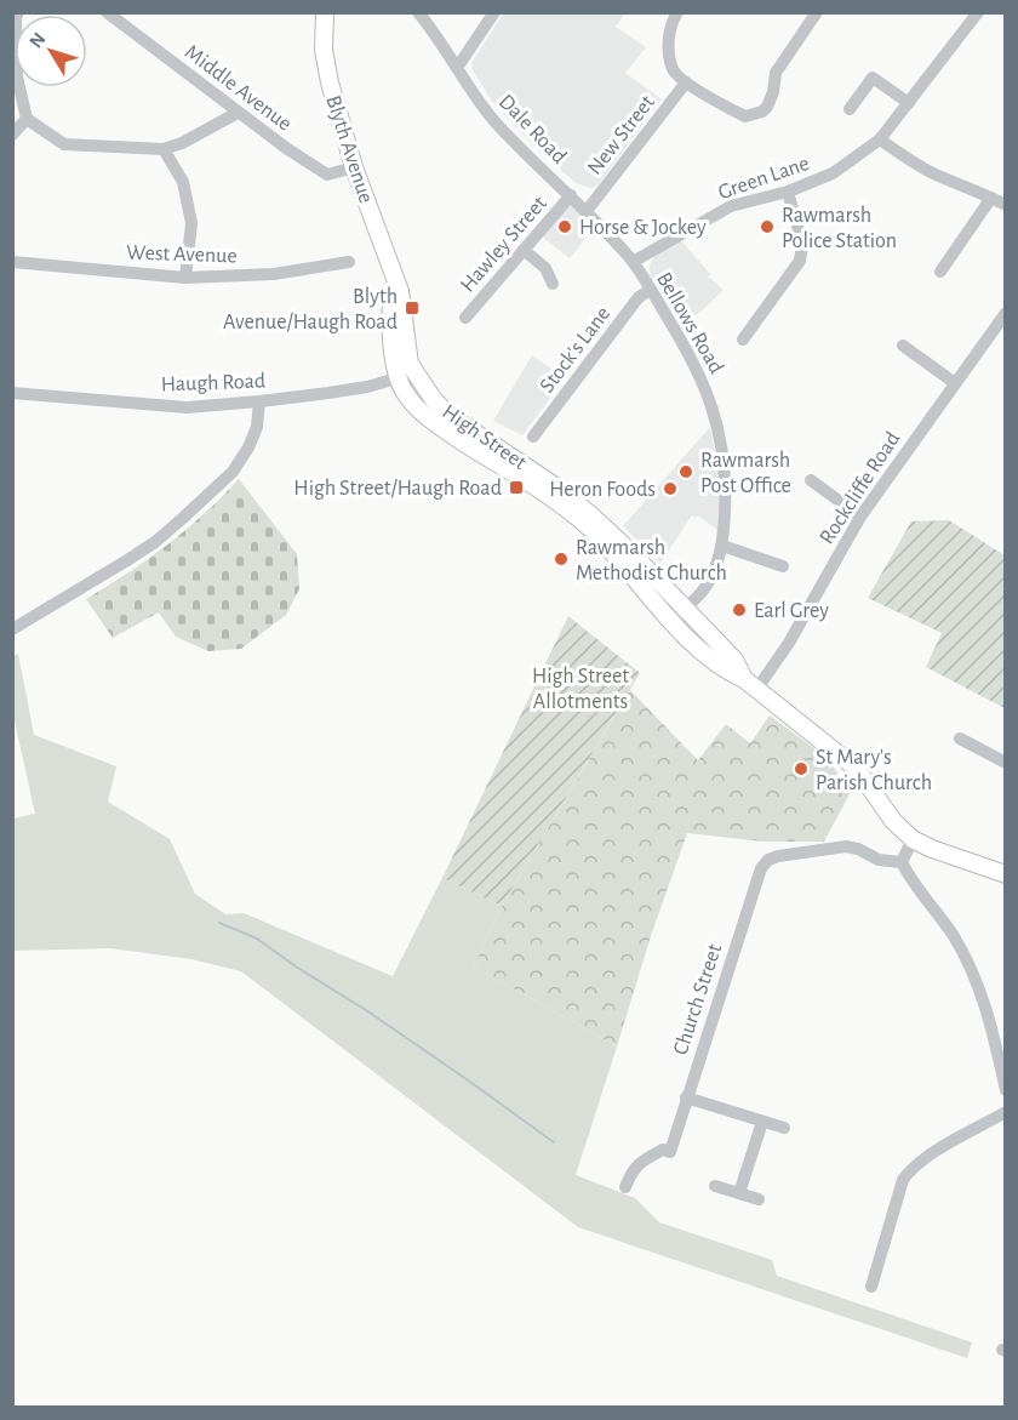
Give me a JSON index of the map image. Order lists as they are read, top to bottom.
{
  "streets": {
    "main road": ["Blyth Avenue", "High Street"],
    "street": [
      "Middle Avenue",
      "Dale Road",
      "New Street",
      "Green Lane",
      "Hawley Street",
      "West Avenue",
      "Bellows Road",
      "Stock's Lane",
      "Haugh Road",
      "Rockcliffe Road",
      "Church Street"
    ]
  },
  "crossings": [
    ["Middle Avenue", "Blyth Avenue"],
    ["Dale Road", "New Street"],
    ["Dale Road", "Green Lane"],
    ["Dale Road", "Hawley Street"],
    ["Dale Road", "Bellows Road"],
    ["Blyth Avenue", "High Street"],
    ["Green Lane", "Bellows Road"],
    ["Bellows Road", "Stock's Lane"],
    ["Bellows Road", "High Street"],
    ["Haugh Road", "High Street"],
    ["High Street", "Rockcliffe Road"]
  ],
  "parks": ["High Street Allotments"],
  "places": {
    "other": [
      "Horse & Jockey",
      "Rawmarsh Police Station",
      "Rawmarsh Post Office",
      "Heron Foods",
      "Rawmarsh Methodist Church",
      "Earl Grey",
      "St Mary's Parish Church"
    ],
    "transit": ["Blyth Avenue/Haugh Road", "High Street/Haugh Road"]
  },
  "north": "top left"
}
